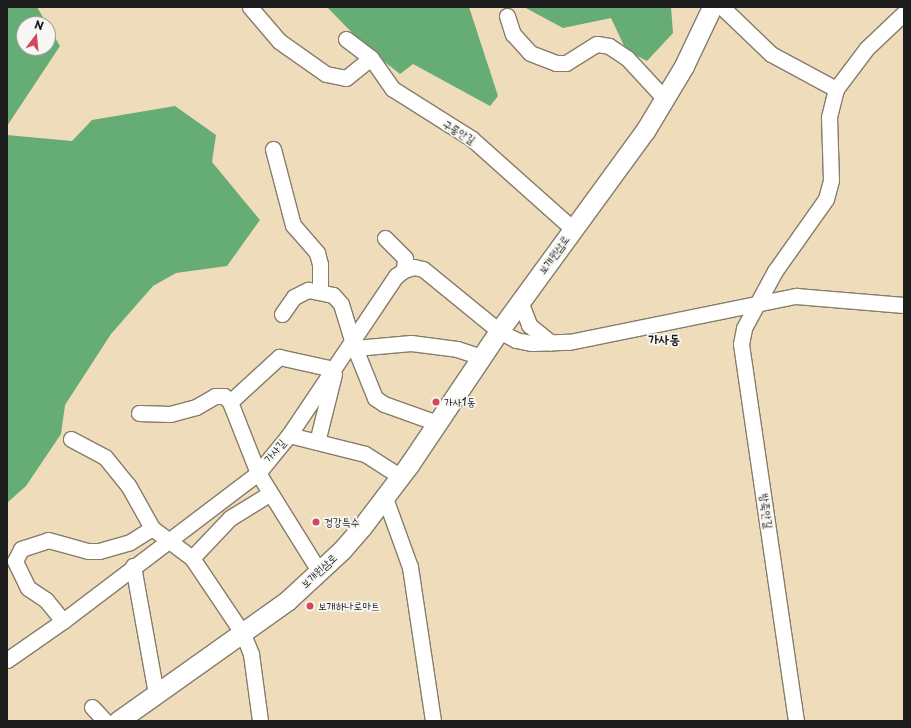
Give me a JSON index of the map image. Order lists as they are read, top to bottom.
{
  "streets": {
    "main road": ["보개원삼로"],
    "street": ["구롱안길", "가사길", "방죽안길"]
  },
  "crossings": [
    ["구롱안길", "보개원삼로"]
  ],
  "districts": ["가사동"],
  "places": ["가사1동", "경강특수", "보개하나로마트"],
  "north": "top"
}
